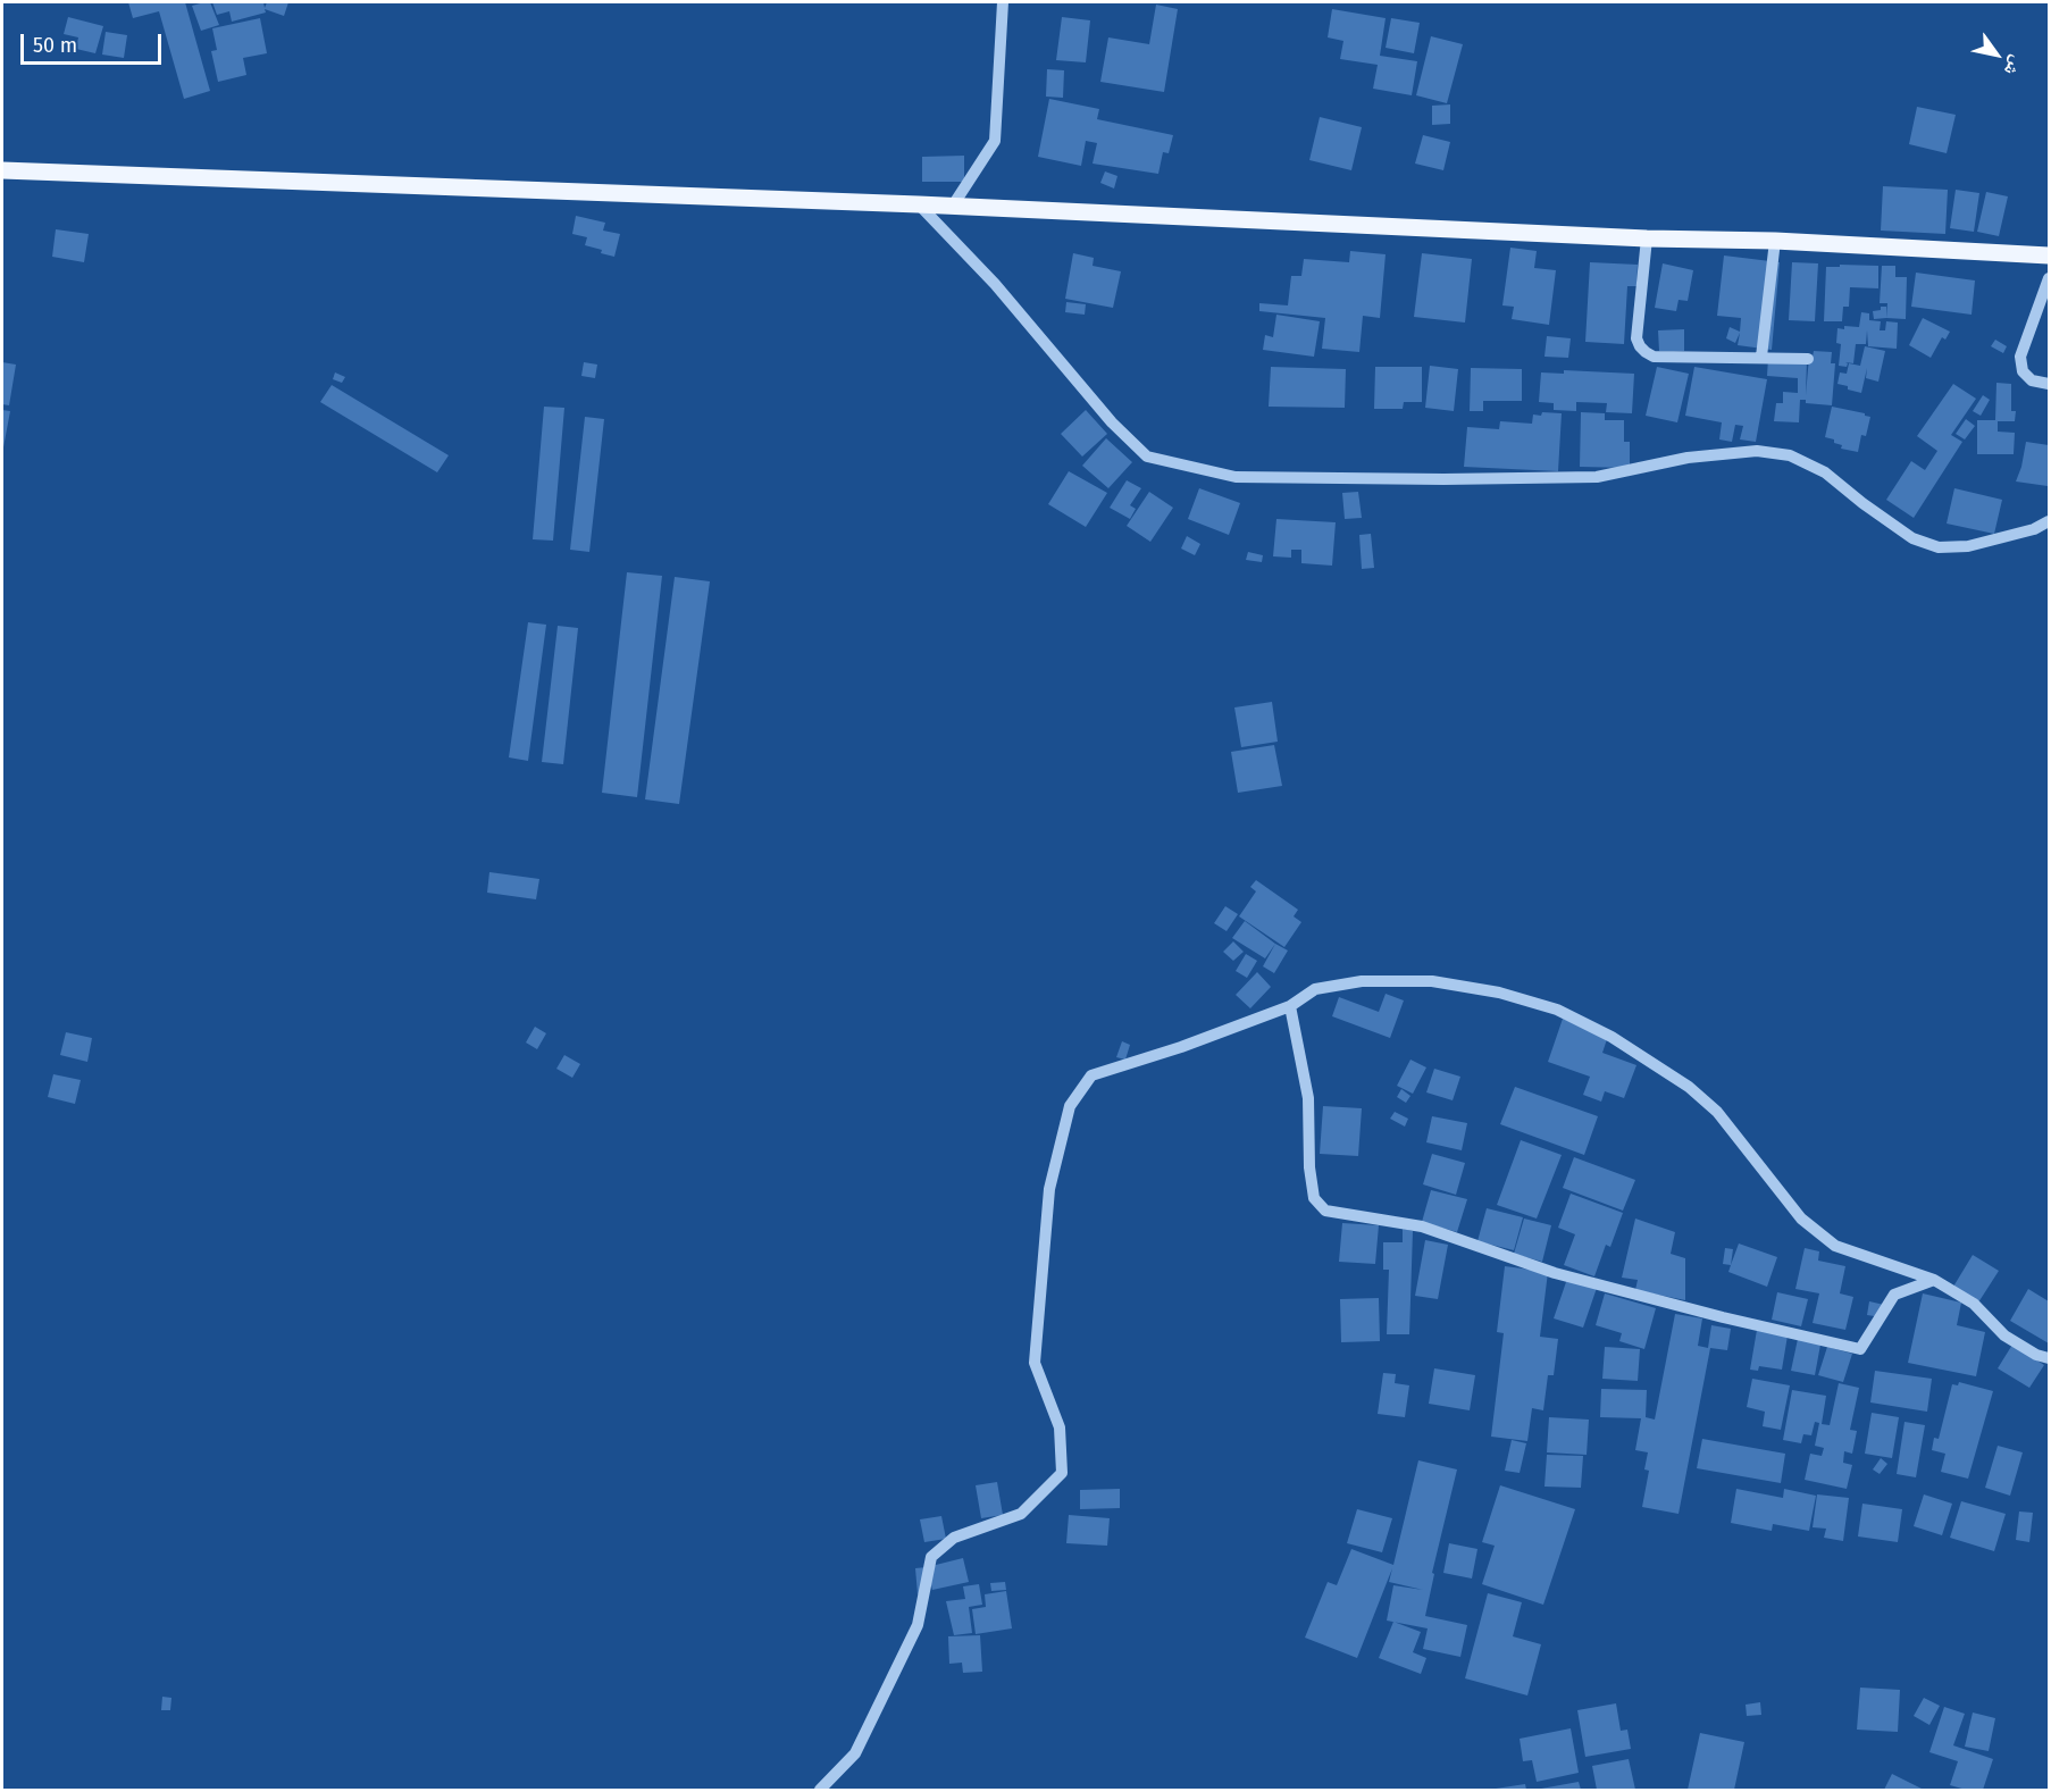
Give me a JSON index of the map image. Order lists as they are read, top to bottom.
{
  "scale_bar": "50 m",
  "north": "bottom right"
}
